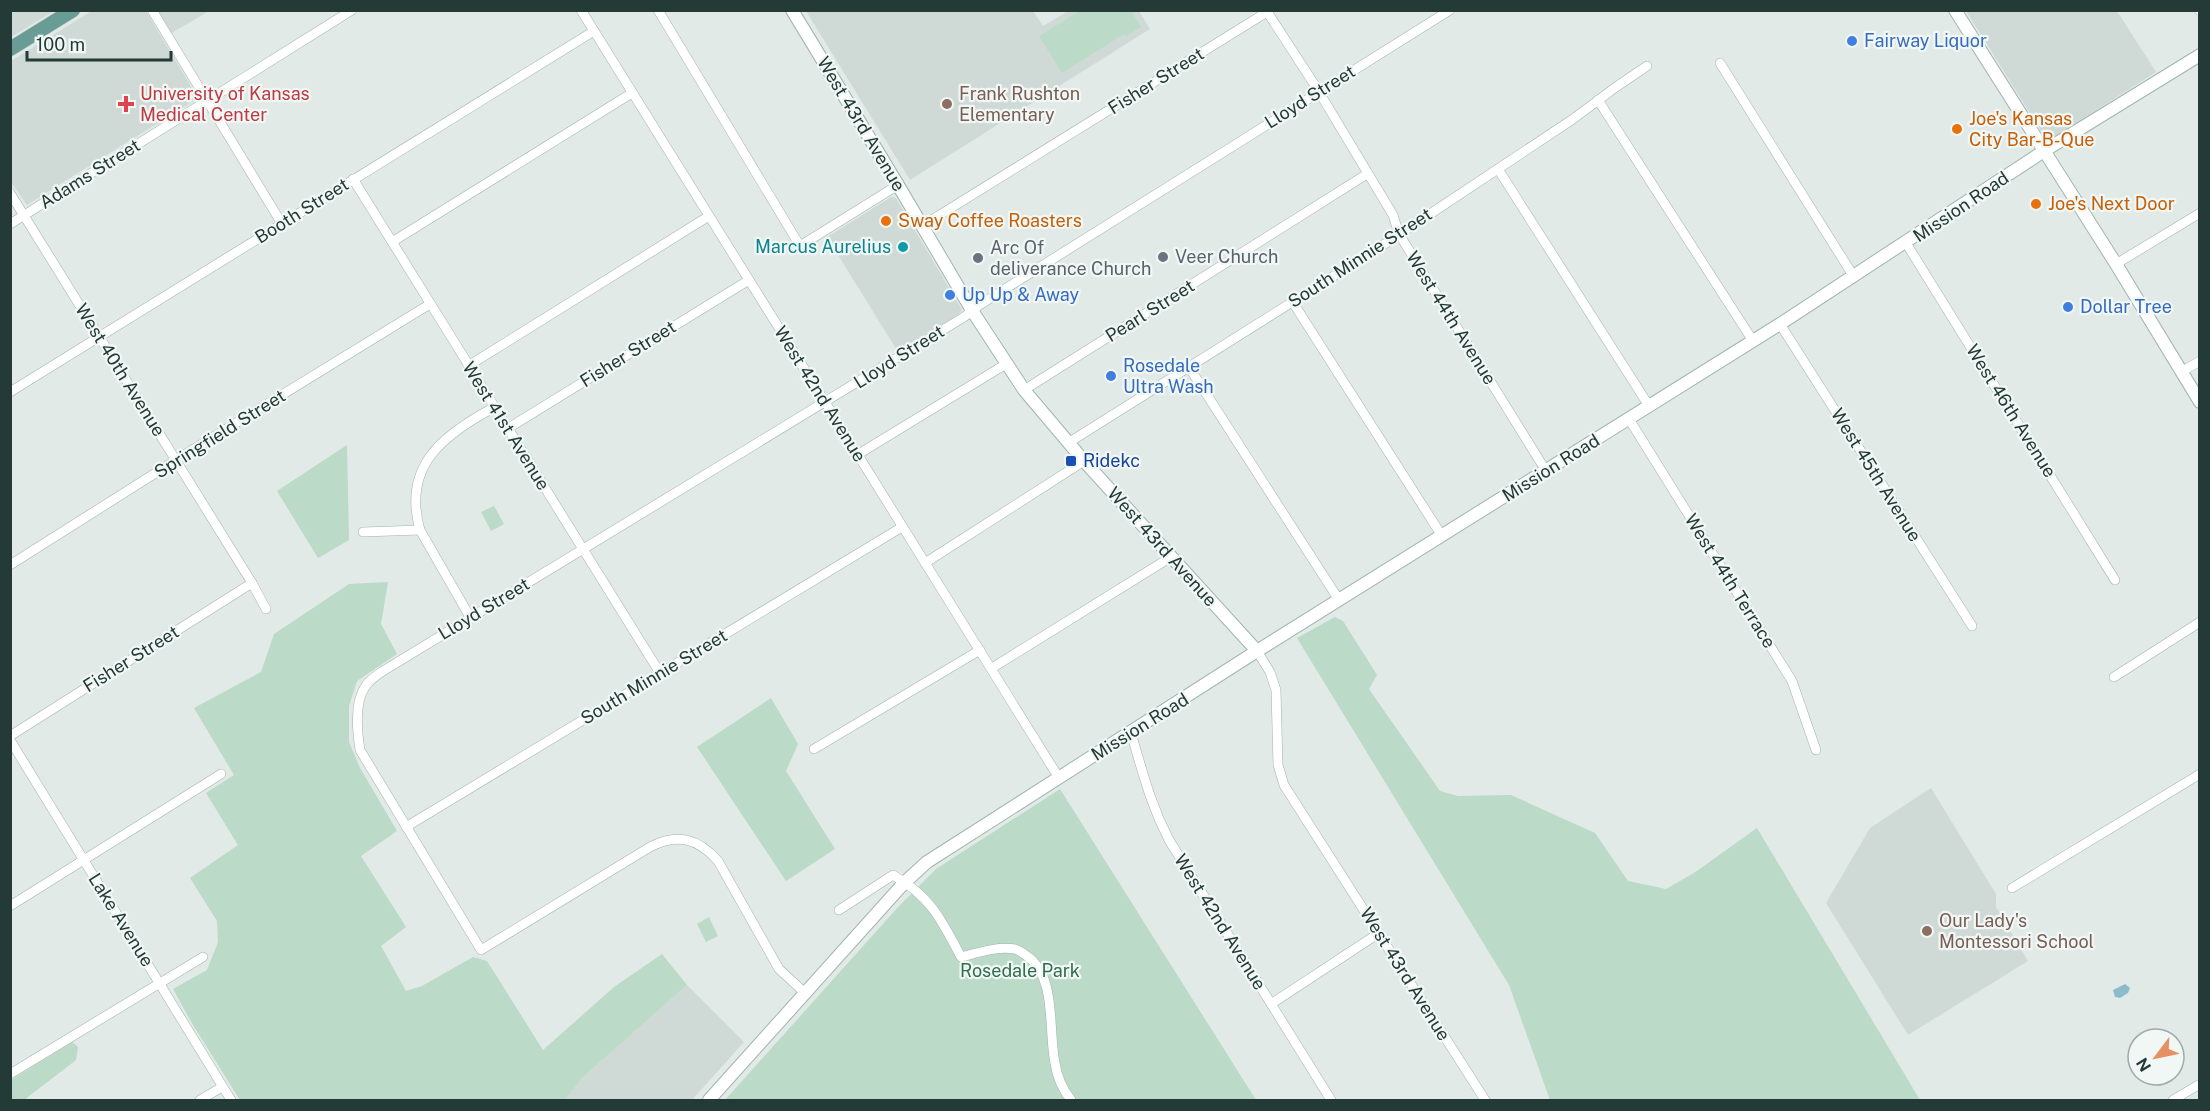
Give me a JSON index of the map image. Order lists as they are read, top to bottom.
{
  "streets": {
    "main road": ["West 43rd Avenue", "Mission Road"],
    "street": [
      "Fisher Street",
      "Lloyd Street",
      "Adams Street",
      "Booth Street",
      "South Minnie Street",
      "Pearl Street",
      "West 44th Avenue",
      "West 40th Avenue",
      "West 42nd Avenue",
      "West 46th Avenue",
      "West 41st Avenue",
      "Springfield Street",
      "West 45th Avenue",
      "West 44th Terrace",
      "Lake Avenue"
    ]
  },
  "crossings": [
    ["Fisher Street", "West 43rd Avenue"],
    ["Fisher Street", "West 44th Avenue"],
    ["Fisher Street", "West 40th Avenue"],
    ["Fisher Street", "West 42nd Avenue"],
    ["Fisher Street", "West 41st Avenue"],
    ["Lloyd Street", "West 43rd Avenue"],
    ["Lloyd Street", "South Minnie Street"],
    ["Lloyd Street", "West 44th Avenue"],
    ["Lloyd Street", "West 42nd Avenue"],
    ["Lloyd Street", "West 41st Avenue"],
    ["West 43rd Avenue", "Mission Road"],
    ["West 43rd Avenue", "South Minnie Street"],
    ["West 43rd Avenue", "Pearl Street"],
    ["Adams Street", "West 40th Avenue"],
    ["Mission Road", "West 44th Avenue"],
    ["Mission Road", "West 42nd Avenue"],
    ["Mission Road", "West 46th Avenue"],
    ["Mission Road", "West 45th Avenue"],
    ["Mission Road", "West 44th Terrace"],
    ["Booth Street", "West 40th Avenue"],
    ["Booth Street", "West 42nd Avenue"],
    ["Booth Street", "West 41st Avenue"],
    ["South Minnie Street", "West 44th Avenue"],
    ["South Minnie Street", "West 42nd Avenue"],
    ["South Minnie Street", "West 41st Avenue"],
    ["Pearl Street", "West 44th Avenue"],
    ["West 40th Avenue", "Springfield Street"],
    ["West 41st Avenue", "Springfield Street"]
  ],
  "parks": ["Rosedale Park"],
  "places": {
    "other": [
      "Fairway Liquor",
      "Frank Rushton Elementary",
      "Joe's Kansas City Bar-B-Que",
      "Joe's Next Door",
      "Sway Coffee Roasters",
      "Marcus Aurelius",
      "Veer Church",
      "Arc Of deliverance Church",
      "Up Up & Away",
      "Dollar Tree",
      "Rosedale Ultra Wash",
      "Our Lady's Montessori School"
    ],
    "health": ["University of Kansas Medical Center"],
    "transit": ["Ridekc"]
  },
  "scale_bar": "100 m",
  "north": "bottom left"
}
